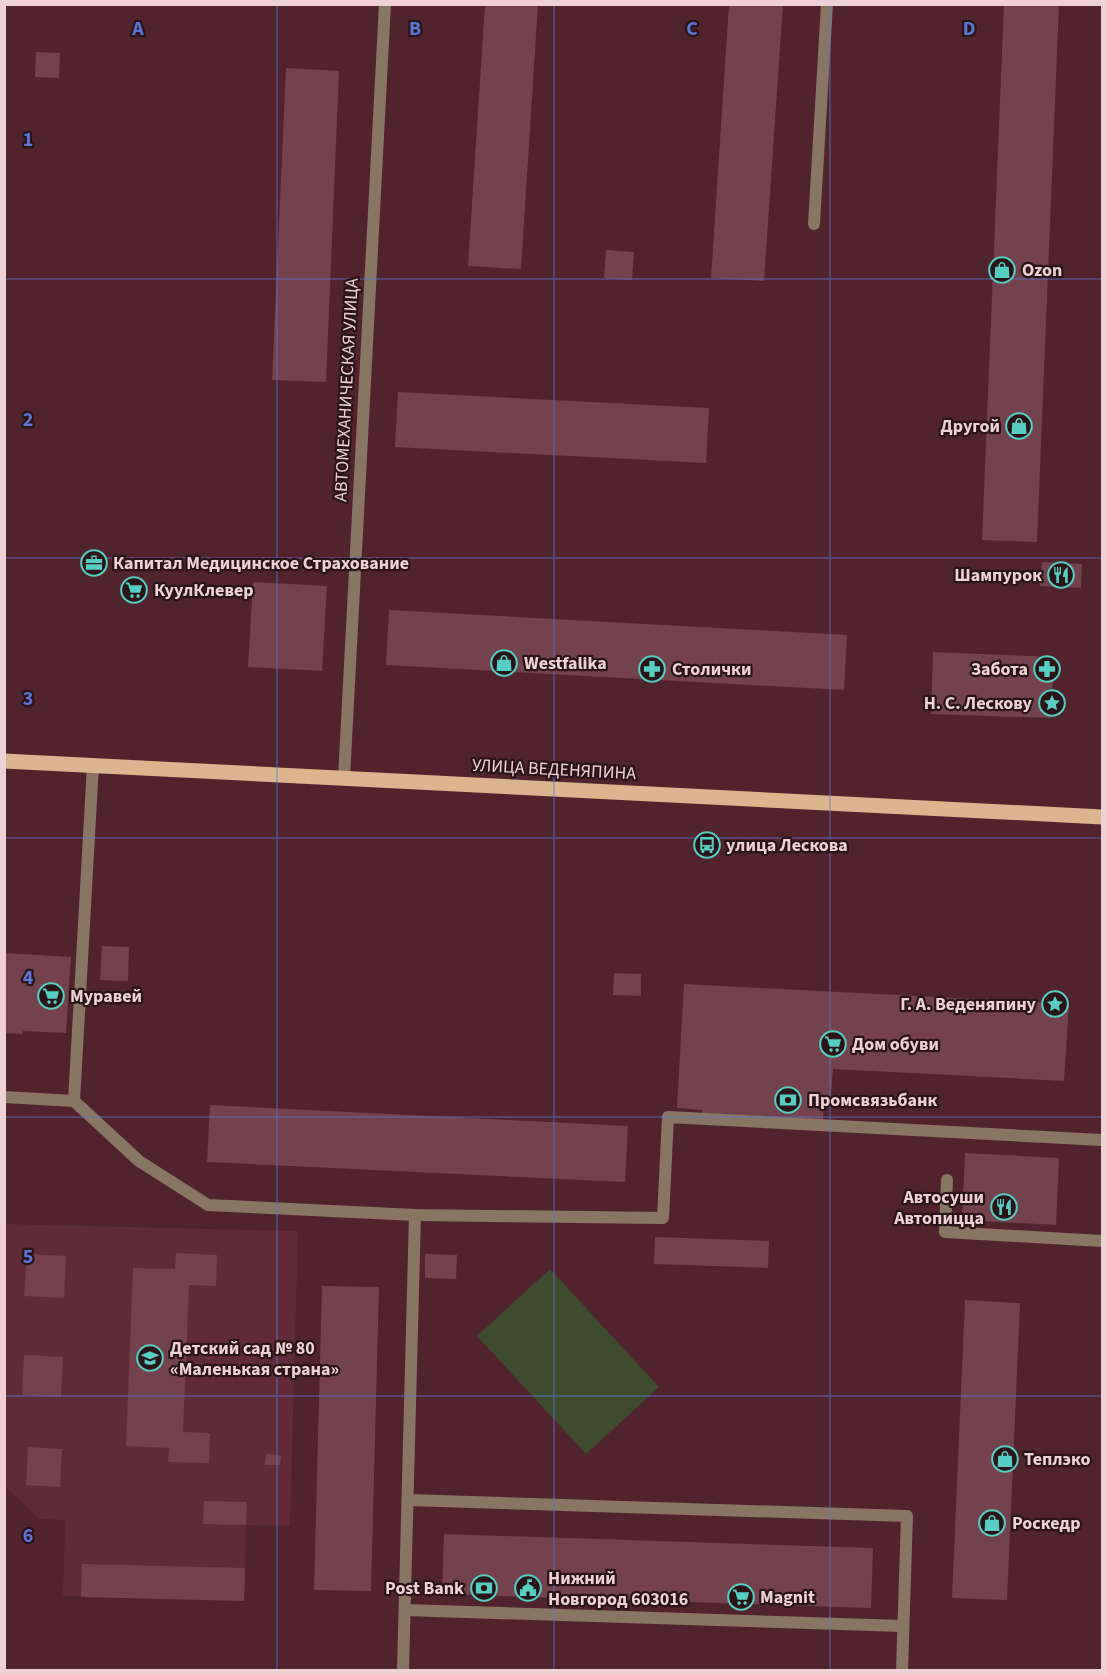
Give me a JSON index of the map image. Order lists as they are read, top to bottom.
{
  "streets": {
    "main road": ["УЛИЦА ВЕДЕНЯПИНА"],
    "street": ["АВТОМЕХАНИЧЕСКАЯ УЛИЦА"]
  },
  "crossings": [
    ["АВТОМЕХАНИЧЕСКАЯ УЛИЦА", "УЛИЦА ВЕДЕНЯПИНА"]
  ],
  "places": {
    "shop": [
      "Ozon",
      "Другой",
      "Westfalika",
      "Теплэко",
      "Роскедр"
    ],
    "office": ["Капитал Медицинское Страхование"],
    "restaurant": ["Шампурок", "Автосуши Автопицца"],
    "supermarket": [
      "КуулКлевер",
      "Муравей",
      "Дом обуви",
      "Magnit"
    ],
    "pharmacy": ["Столички", "Забота"],
    "place": ["Н. С. Лескову", "Г. А. Веденяпину"],
    "bus stop": ["улица Лескова"],
    "bank": ["Промсвязьбанк", "Post Bank"],
    "school or university": ["Детский сад № 80 «Маленькая страна»"],
    "public building": ["Нижний Новгород 603016"]
  },
  "grid": {
    "columns": [
      "A",
      "B",
      "C",
      "D"
    ],
    "rows": [
      "1",
      "2",
      "3",
      "4",
      "5",
      "6"
    ]
  }
}
